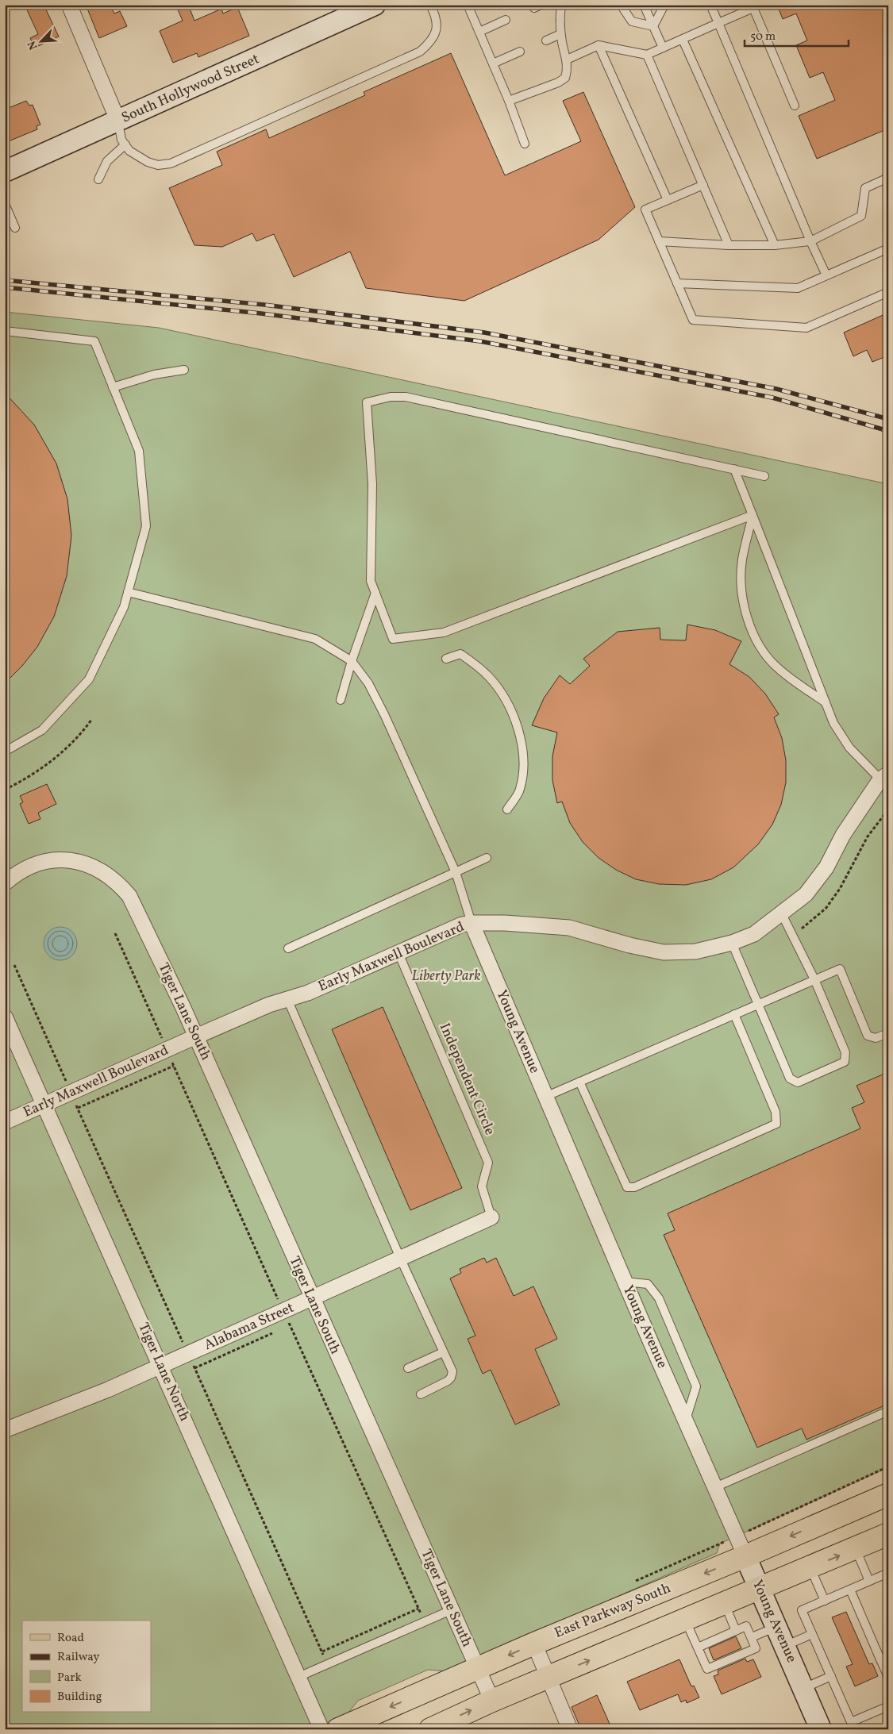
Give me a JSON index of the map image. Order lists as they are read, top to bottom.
{
  "streets": {
    "main road": ["South Hollywood Street", "Young Avenue", "East Parkway South"],
    "street": [
      "Early Maxwell Boulevard",
      "Tiger Lane South",
      "Alabama Street",
      "Tiger Lane North"
    ],
    "lane": ["Independent Circle"]
  },
  "crossings": [
    ["Early Maxwell Boulevard", "Tiger Lane South"],
    ["Early Maxwell Boulevard", "Young Avenue"],
    ["Early Maxwell Boulevard", "Independent Circle"],
    ["Early Maxwell Boulevard", "Tiger Lane North"],
    ["Tiger Lane South", "Alabama Street"],
    ["Tiger Lane South", "East Parkway South"],
    ["Young Avenue", "East Parkway South"],
    ["Independent Circle", "Alabama Street"],
    ["Alabama Street", "Tiger Lane North"]
  ],
  "parks": ["Liberty Park"],
  "legend": [
    "Road",
    "Railway",
    "Park",
    "Building"
  ],
  "scale_bar": "50 m",
  "north": "bottom left"
}
